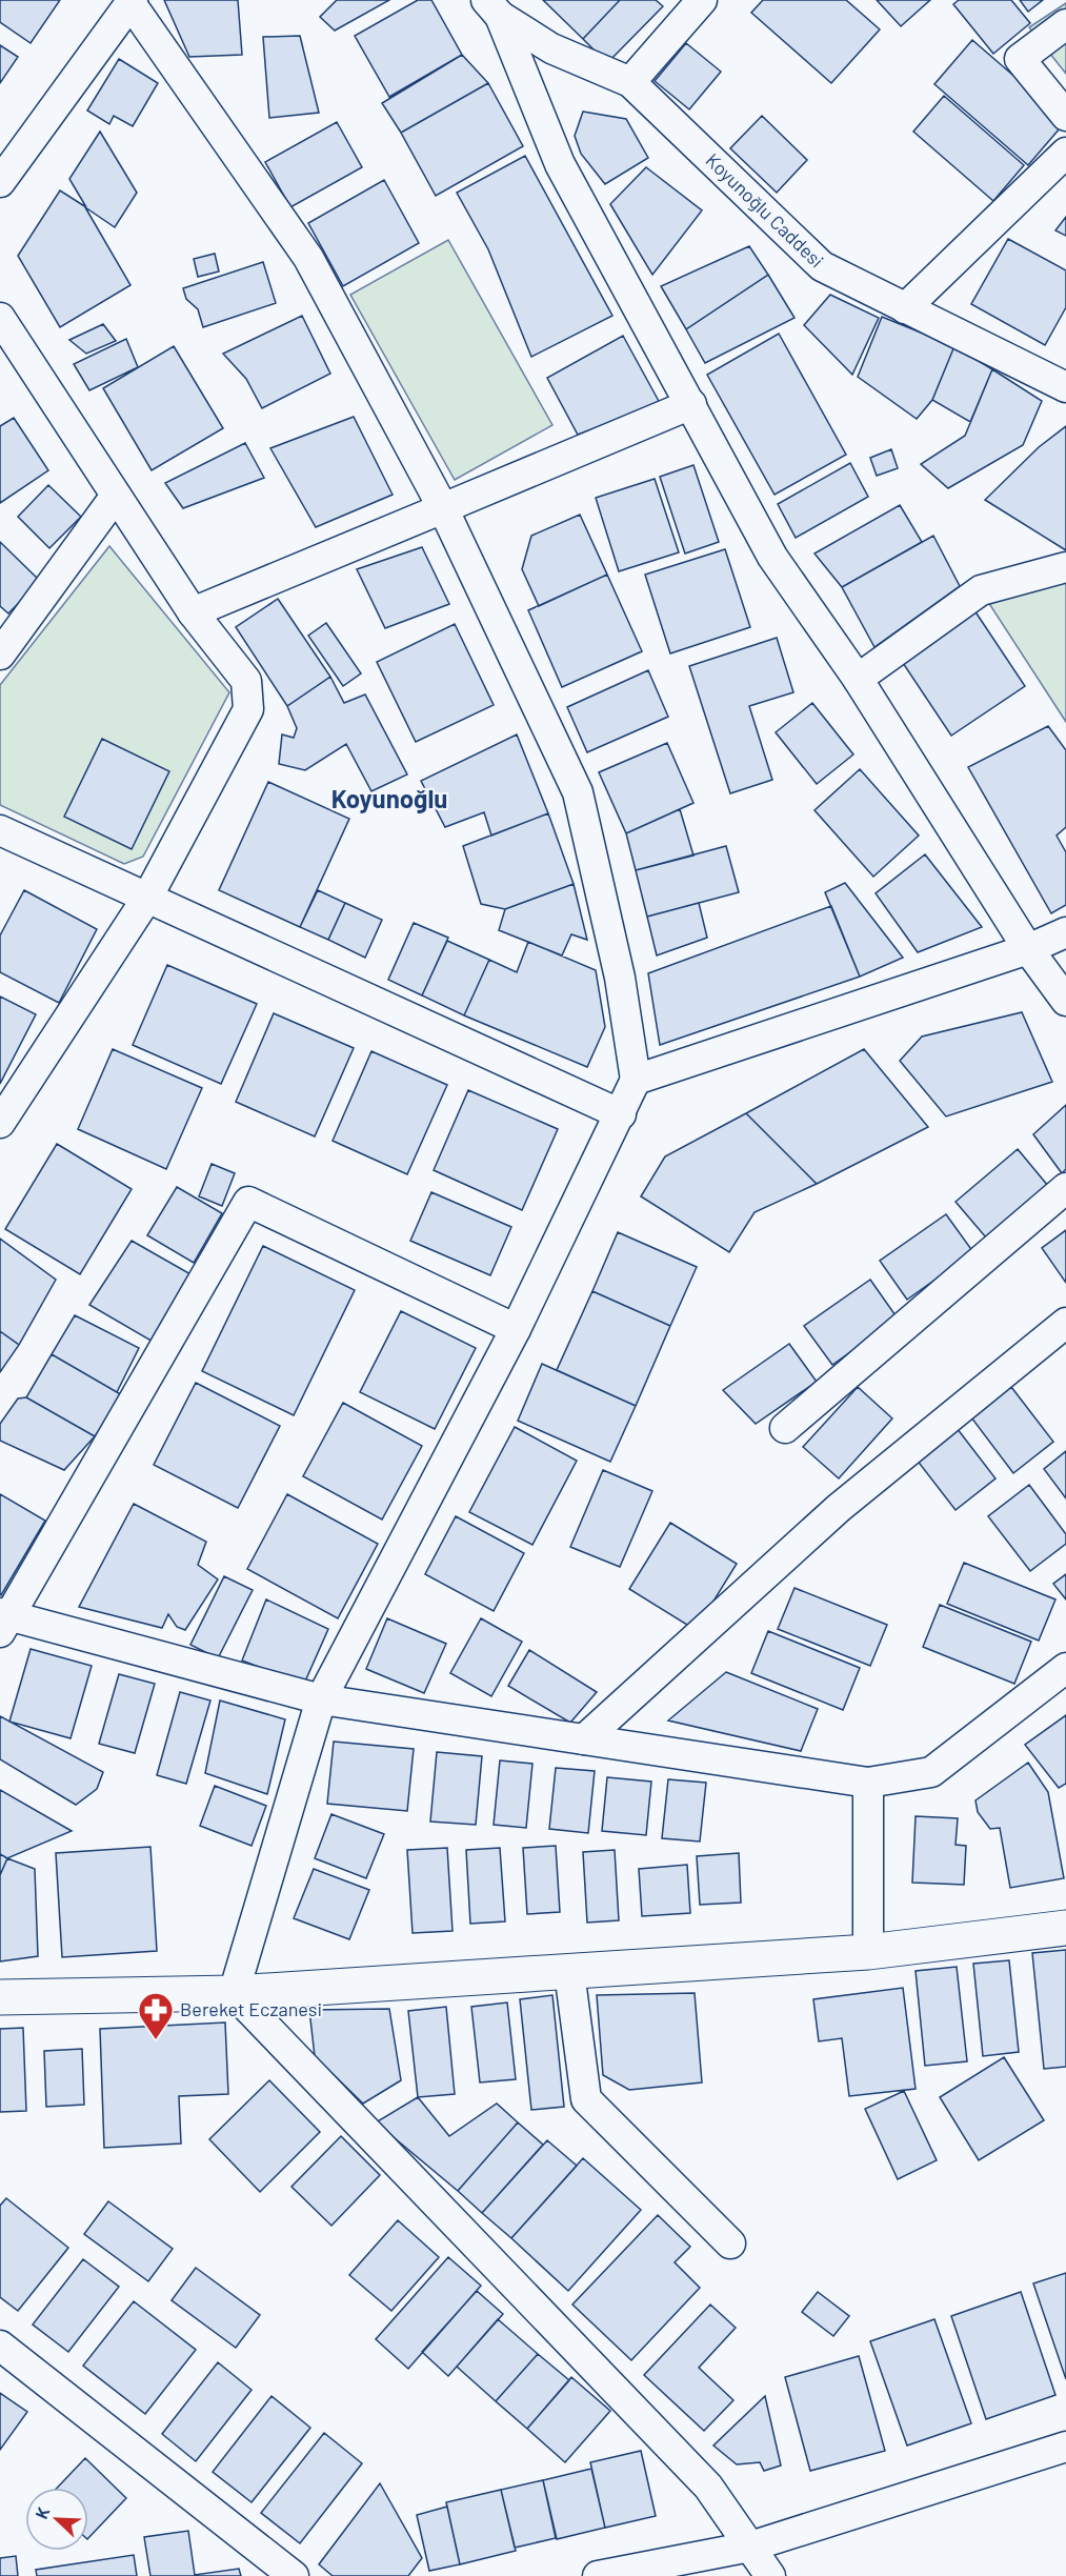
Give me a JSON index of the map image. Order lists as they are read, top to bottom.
{
  "streets": {
    "street": ["Koyunoğlu Caddesi"]
  },
  "districts": ["Koyunoğlu"],
  "places": {
    "pharmacy": ["Bereket Eczanesi"]
  },
  "north": "top left"
}
